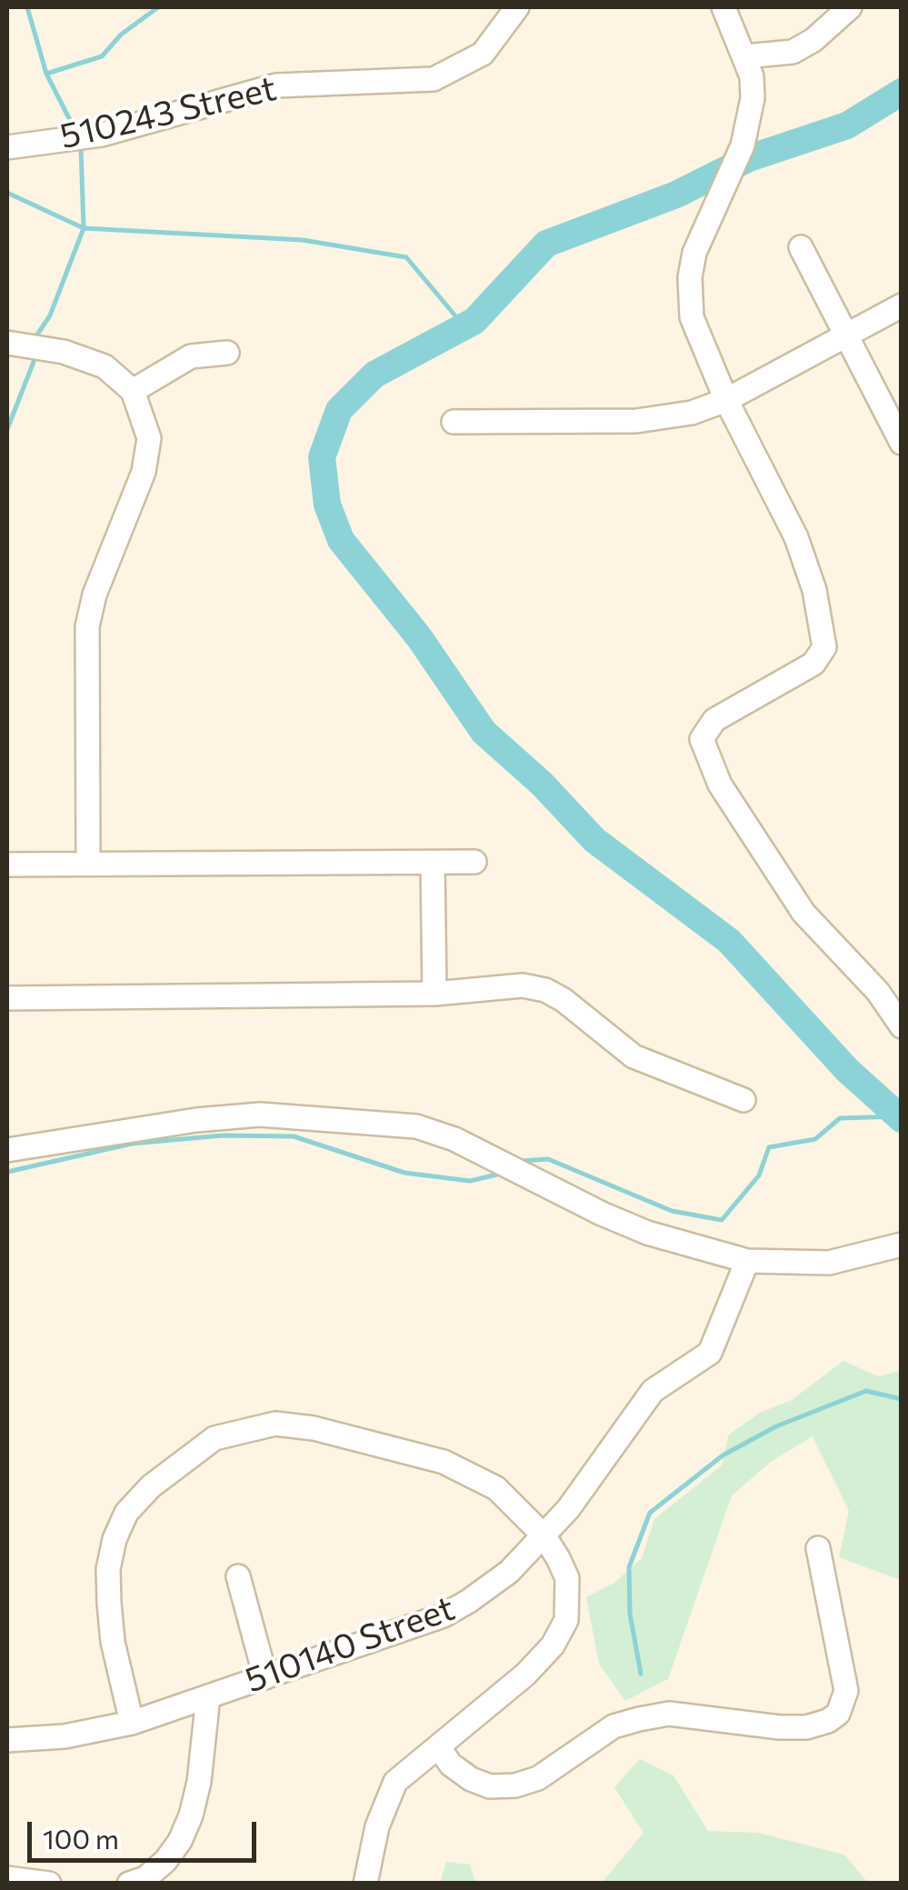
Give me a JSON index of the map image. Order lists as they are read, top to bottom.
{
  "streets": {
    "street": ["510243 Street", "510140 Street"]
  },
  "scale_bar": "100 m"
}
